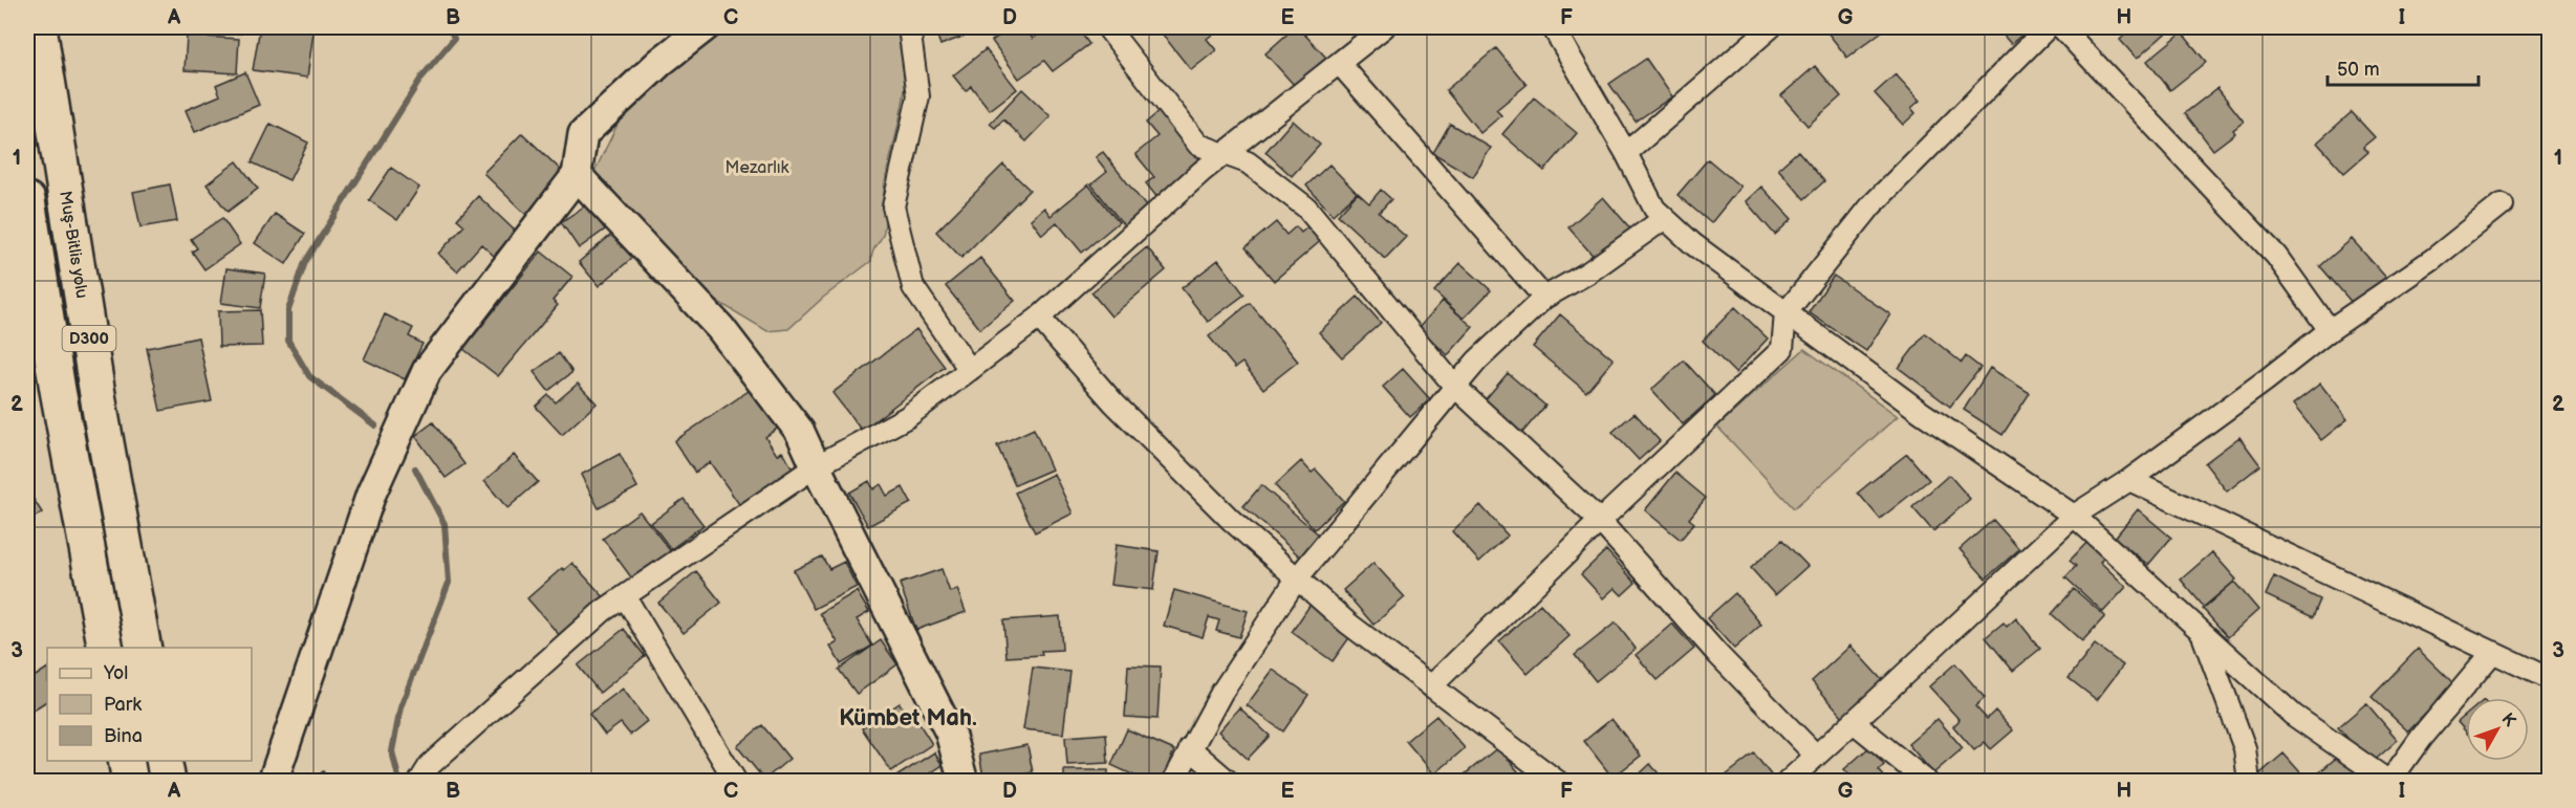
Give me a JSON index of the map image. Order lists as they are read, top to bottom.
{
  "streets": {
    "highway": ["Muş-Bitlis yolu", "D300"]
  },
  "districts": ["Kümbet Mah."],
  "parks": ["Mezarlık"],
  "legend": ["Yol", "Park", "Bina"],
  "scale_bar": "50 m",
  "north": "top right",
  "grid": {
    "columns": [
      "A",
      "B",
      "C",
      "D",
      "E",
      "F",
      "G",
      "H",
      "I"
    ],
    "rows": ["1", "2", "3"]
  }
}
